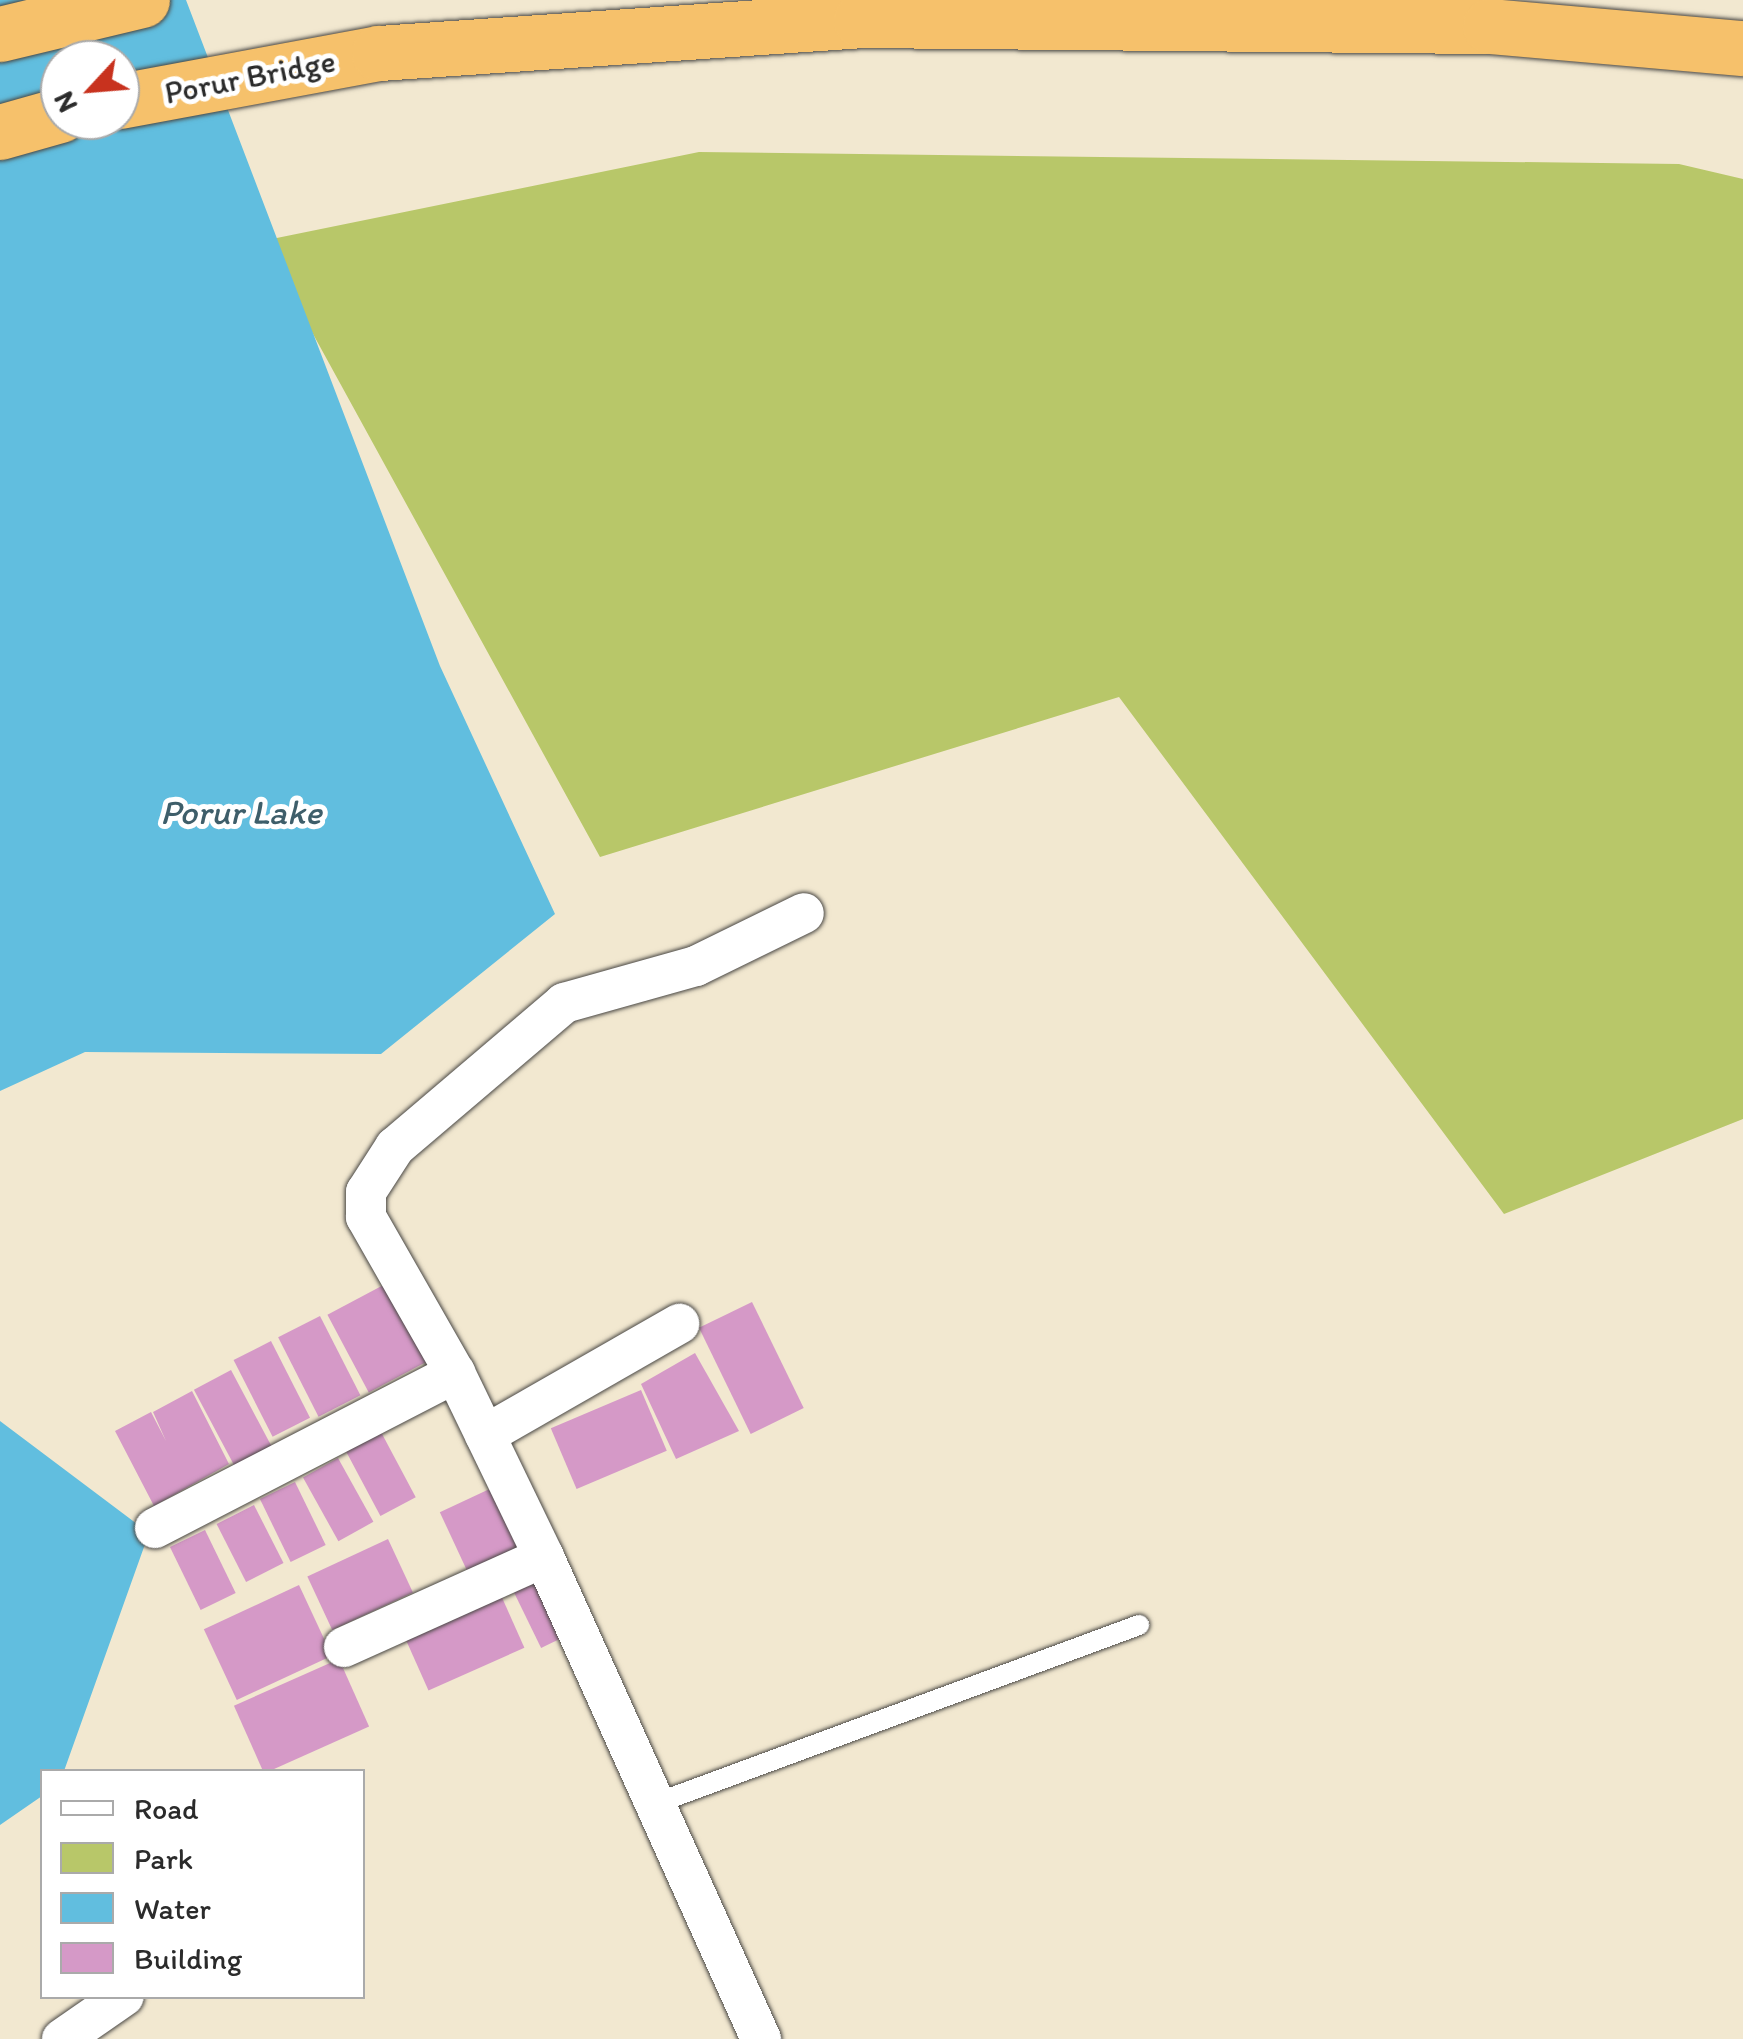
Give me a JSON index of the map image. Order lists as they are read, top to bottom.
{
  "streets": {
    "highway": ["Porur Bridge"]
  },
  "water": ["Porur Lake"],
  "legend": [
    "Road",
    "Park",
    "Water",
    "Building"
  ],
  "north": "bottom left"
}
